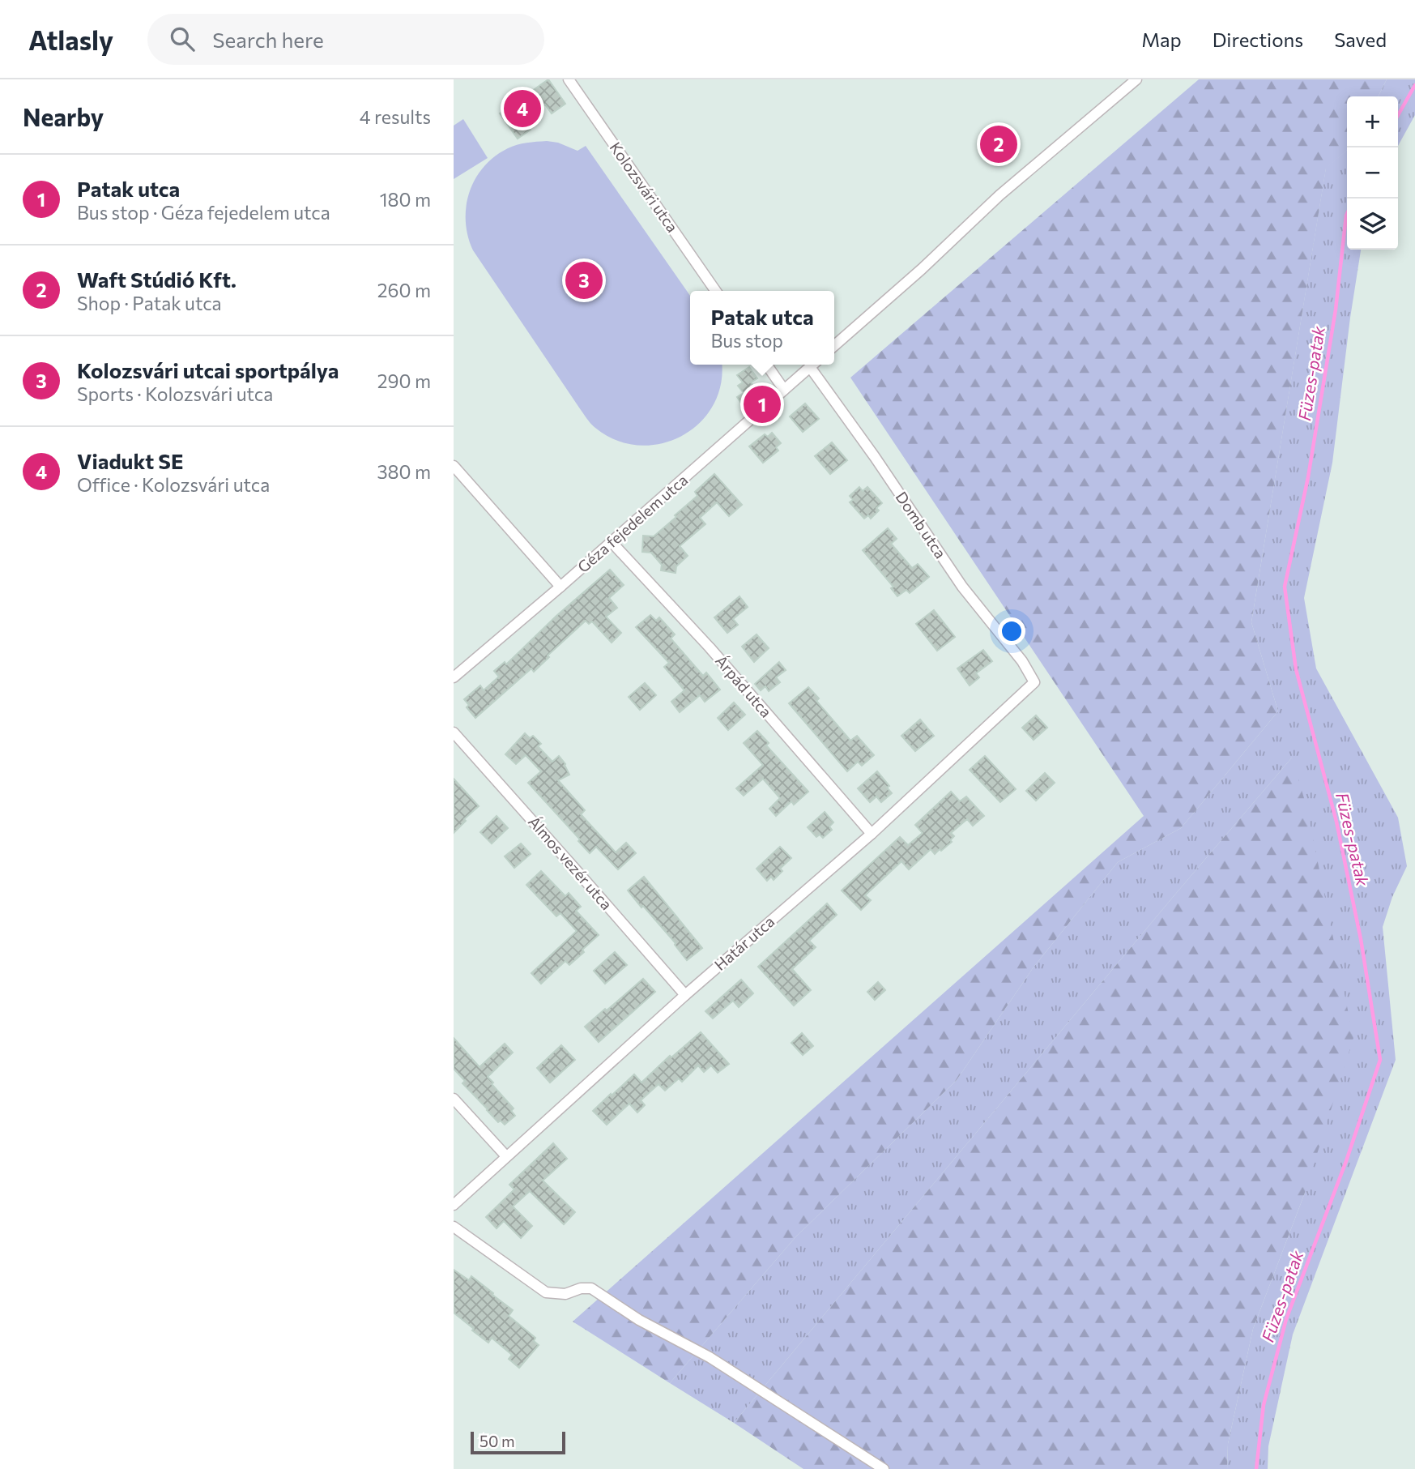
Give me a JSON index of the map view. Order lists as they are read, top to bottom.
{
  "streets": {
    "street": [
      "Kolozsvári utca",
      "Géza fejedelem utca",
      "Domb utca",
      "Árpád utca",
      "Álmos vezér utca",
      "Határ utca"
    ]
  },
  "crossings": [
    ["Géza fejedelem utca", "Árpád utca"],
    ["Domb utca", "Határ utca"],
    ["Árpád utca", "Határ utca"],
    ["Álmos vezér utca", "Határ utca"]
  ],
  "water": ["Füzes-patak"],
  "scale_bar": "50 m",
  "page": {
    "header": "Atlasly",
    "search": "Search here",
    "nav": ["Map", "Directions", "Saved"],
    "heading": ["Nearby", "4 results"],
    "pins": [
      "4",
      "2",
      "3",
      "1"
    ],
    "map_buttons": ["+", "−"],
    "list": [
      {
        "mark": "1",
        "name": "Patak utca",
        "note": "Bus stop · Géza fejedelem utca",
        "value": "180 m"
      },
      {
        "mark": "2",
        "name": "Waft Stúdió Kft.",
        "note": "Shop · Patak utca",
        "value": "260 m"
      },
      {
        "mark": "3",
        "name": "Kolozsvári utcai sportpálya",
        "note": "Sports · Kolozsvári utca",
        "value": "290 m"
      },
      {
        "mark": "4",
        "name": "Viadukt SE",
        "note": "Office · Kolozsvári utca",
        "value": "380 m"
      }
    ],
    "popup": ["Patak utca", "Bus stop"],
    "scale": "50 m"
  }
}
